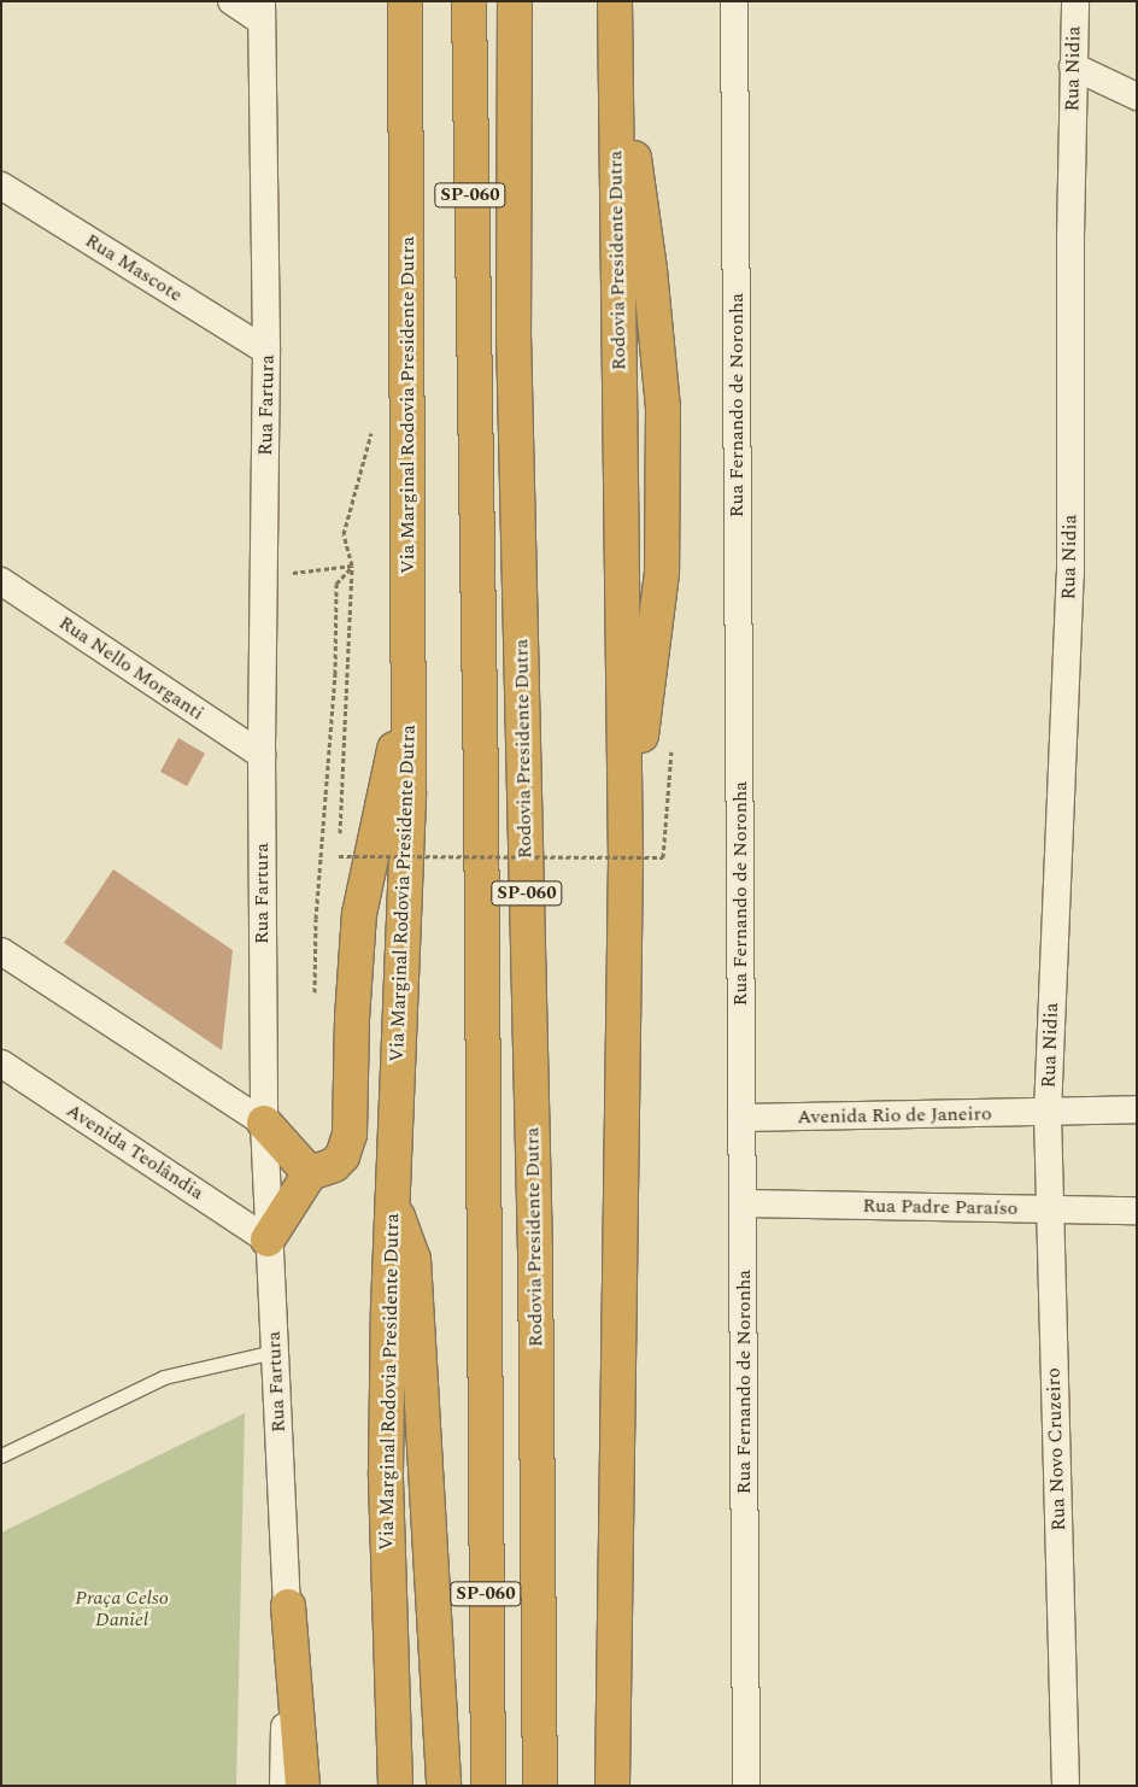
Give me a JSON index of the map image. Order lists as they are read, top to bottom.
{
  "streets": {
    "highway": ["SP-060", "Rodovia Presidente Dutra", "Via Marginal Rodovia Presidente Dutra"],
    "street": [
      "Rua Nidia",
      "Rua Mascote",
      "Rua Fartura",
      "Rua Fernando de Noronha",
      "Rua Nello Morganti",
      "Avenida Rio de Janeiro",
      "Avenida Teolândia",
      "Rua Padre Paraíso",
      "Rua Novo Cruzeiro"
    ]
  },
  "crossings": [
    ["Rua Nidia", "Avenida Rio de Janeiro"],
    ["Rua Nidia", "Rua Novo Cruzeiro"],
    ["Rua Mascote", "Rua Fartura"],
    ["Rua Fartura", "Rua Nello Morganti"],
    ["Rua Fartura", "Avenida Teolândia"],
    ["Rua Fernando de Noronha", "Avenida Rio de Janeiro"],
    ["Rua Fernando de Noronha", "Rua Padre Paraíso"],
    ["Avenida Rio de Janeiro", "Rua Novo Cruzeiro"],
    ["Rua Padre Paraíso", "Rua Novo Cruzeiro"]
  ],
  "parks": ["Praça Celso Daniel"]
}
